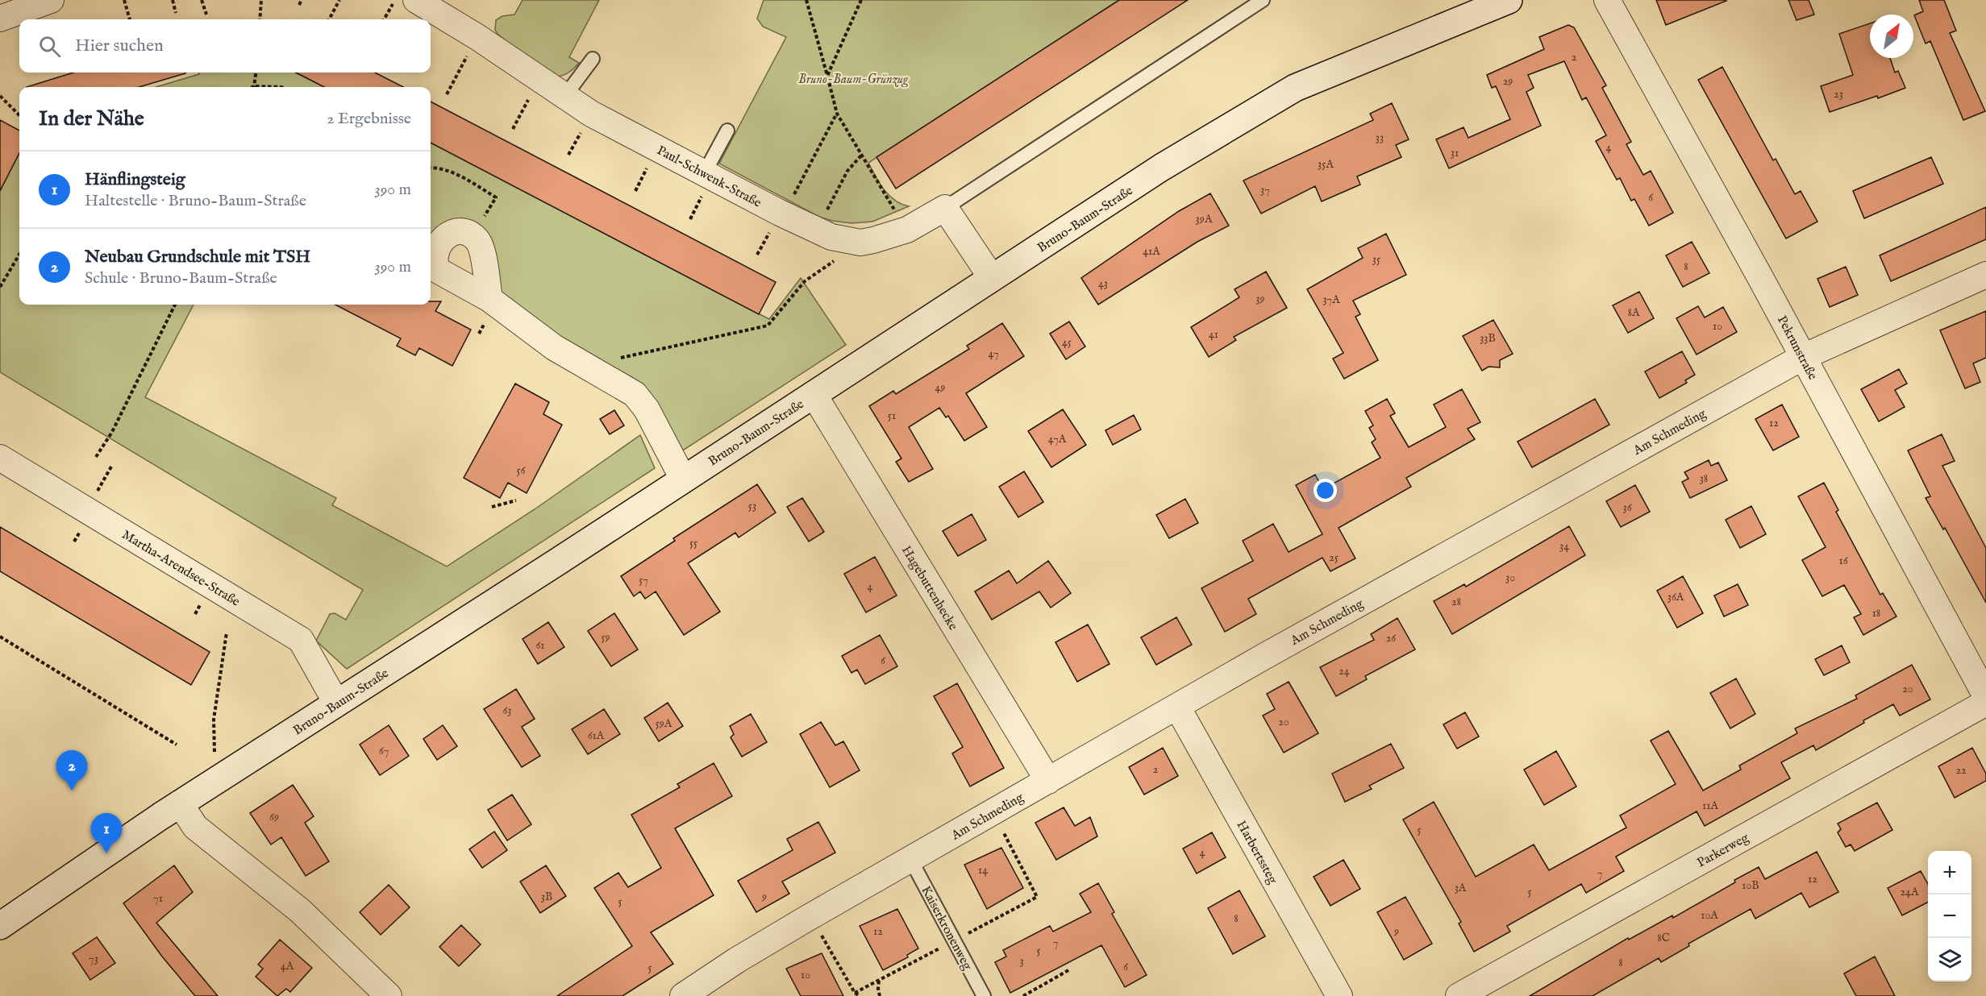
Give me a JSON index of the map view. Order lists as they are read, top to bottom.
{
  "streets": {
    "street": [
      "Paul-Schwenk-Straße",
      "Bruno-Baum-Straße",
      "Pekrunstraße",
      "Am Schmeding",
      "Martha-Arendsee-Straße",
      "Hagebuttenhecke",
      "Parkerweg",
      "Harbertssteg"
    ],
    "lane": ["Kaiserkronenweg"]
  },
  "crossings": [
    ["Bruno-Baum-Straße", "Martha-Arendsee-Straße"],
    ["Bruno-Baum-Straße", "Hagebuttenhecke"],
    ["Pekrunstraße", "Am Schmeding"],
    ["Am Schmeding", "Hagebuttenhecke"],
    ["Am Schmeding", "Harbertssteg"],
    ["Am Schmeding", "Kaiserkronenweg"]
  ],
  "parks": ["Bruno-Baum-Grünzug"],
  "house_numbers": [
    "2",
    "29",
    "23",
    "33",
    "4",
    "31",
    "35A",
    "37",
    "6",
    "39A",
    "41A",
    "35",
    "8",
    "43",
    "39",
    "37A",
    "8A",
    "10",
    "41",
    "33B",
    "45",
    "47",
    "49",
    "51",
    "12",
    "47A",
    "56",
    "38",
    "53",
    "36",
    "55",
    "34",
    "25",
    "16",
    "30",
    "57",
    "4",
    "36A",
    "28",
    "18",
    "59",
    "26",
    "61",
    "6",
    "24",
    "20",
    "63",
    "20",
    "59A",
    "61A",
    "67",
    "2",
    "22",
    "11A",
    "69",
    "5",
    "4",
    "14",
    "7",
    "12",
    "10B",
    "3A",
    "5",
    "24A",
    "3B",
    "9",
    "71",
    "5",
    "10A",
    "8",
    "12",
    "9",
    "8C",
    "7",
    "5",
    "73",
    "3",
    "8",
    "4A",
    "6",
    "5",
    "10"
  ],
  "north": "top right",
  "page": {
    "search": "Hier suchen",
    "heading": ["In der Nähe", "2 Ergebnisse"],
    "list": [
      {
        "mark": "1",
        "name": "Hänflingsteig",
        "note": "Haltestelle · Bruno-Baum-Straße",
        "value": "390 m"
      },
      {
        "mark": "2",
        "name": "Neubau Grundschule mit TSH",
        "note": "Schule · Bruno-Baum-Straße",
        "value": "390 m"
      }
    ],
    "pins": ["2", "1"],
    "map_buttons": ["+", "−"]
  }
}
